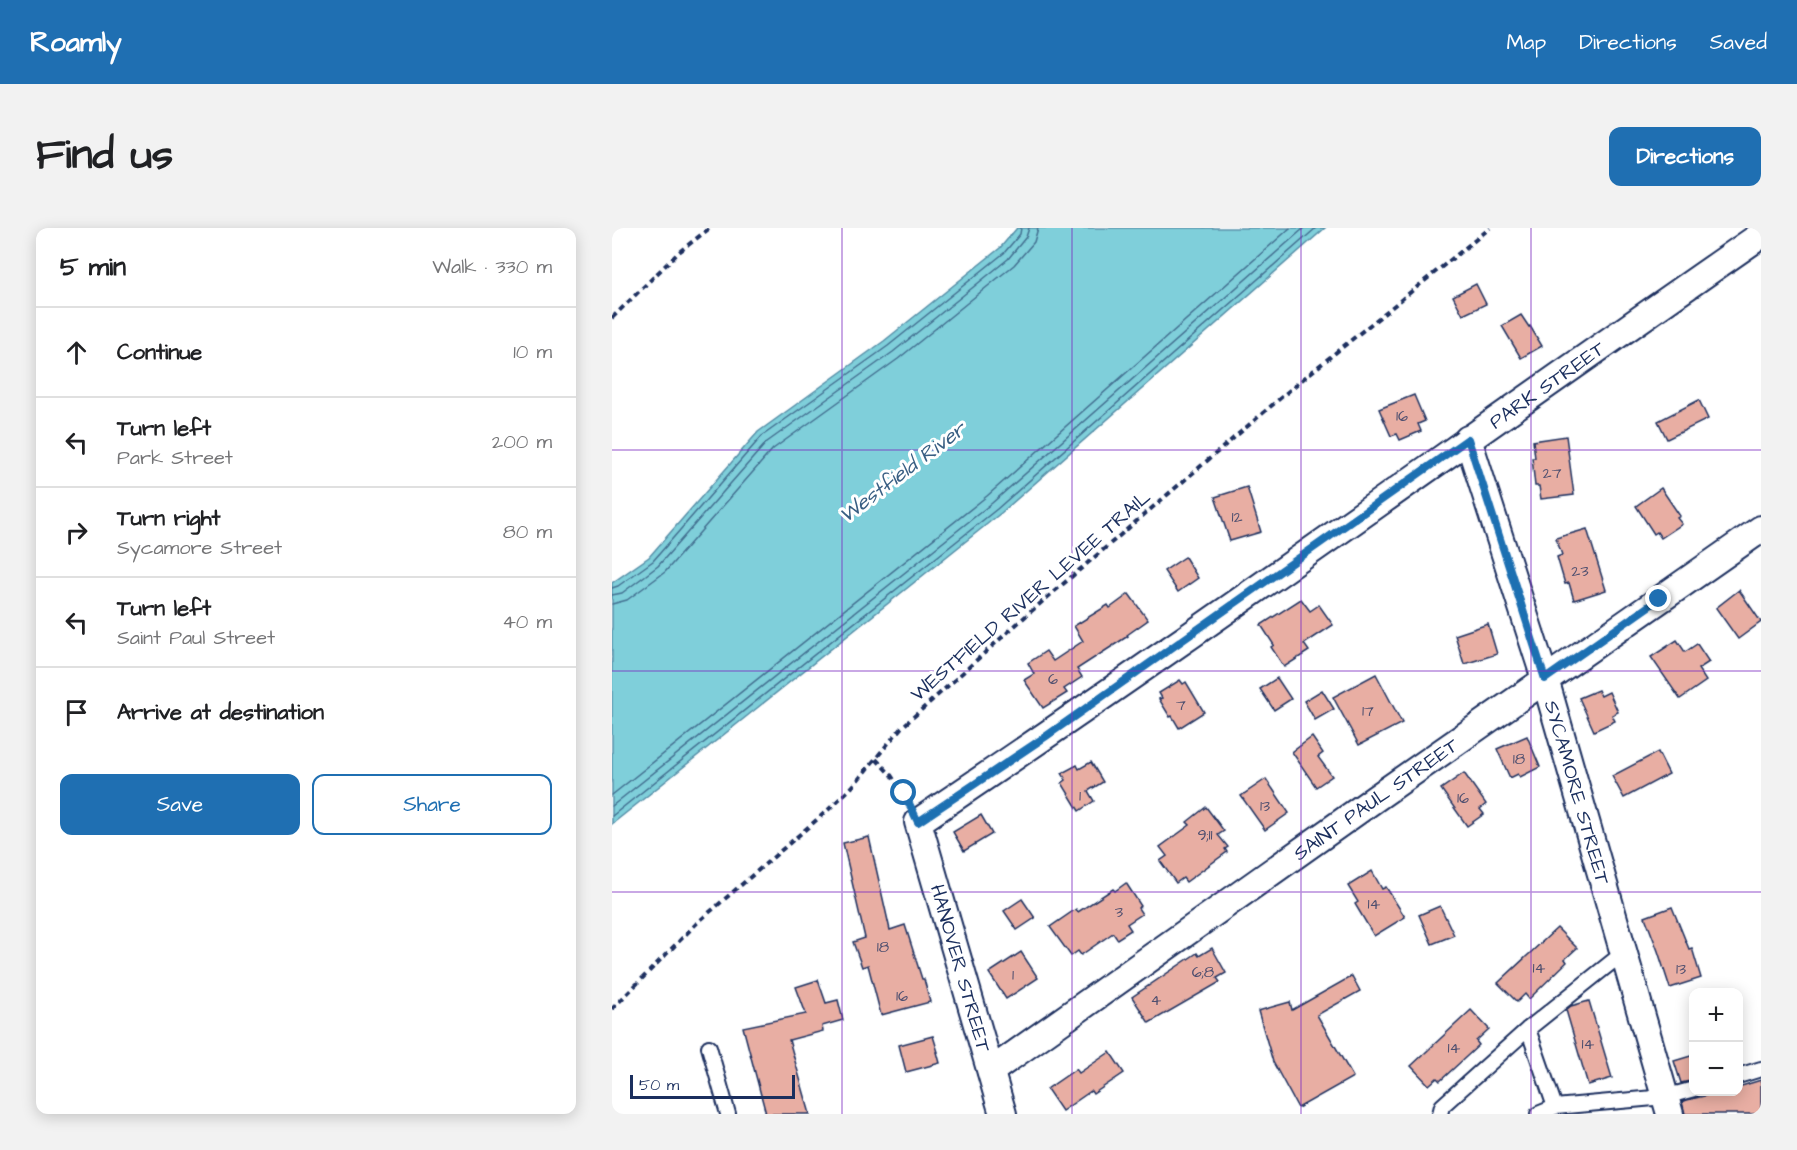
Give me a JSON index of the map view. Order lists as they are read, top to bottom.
{
  "streets": {
    "street": [
      "PARK STREET",
      "SYCAMORE STREET",
      "SAINT PAUL STREET",
      "HANOVER STREET"
    ],
    "path": ["WESTFIELD RIVER LEVEE TRAIL"]
  },
  "crossings": [
    ["PARK STREET", "SYCAMORE STREET"],
    ["PARK STREET", "HANOVER STREET"],
    ["SYCAMORE STREET", "SAINT PAUL STREET"],
    ["SAINT PAUL STREET", "HANOVER STREET"]
  ],
  "water": ["Westfield River"],
  "house_numbers": [
    "16",
    "27",
    "12",
    "23",
    "6",
    "7",
    "17",
    "18",
    "1",
    "16",
    "13",
    "9;11",
    "14",
    "3",
    "18",
    "14",
    "13",
    "6;8",
    "1",
    "16",
    "4",
    "14",
    "14"
  ],
  "scale_bar": "50 m",
  "page": {
    "header": "Roamly",
    "nav": ["Map", "Directions", "Saved"],
    "title": "Find us",
    "buttons": [
      "Directions",
      ["Save", "Share"]
    ],
    "heading": ["5 min", "Walk · 330 m"],
    "list": [
      ["Continue", "10 m"],
      ["Turn left", "Park Street", "200 m"],
      ["Turn right", "Sycamore Street", "80 m"],
      ["Turn left", "Saint Paul Street", "40 m"],
      "Arrive at destination"
    ],
    "map_buttons": ["+", "−"],
    "scale": "50 m"
  }
}
